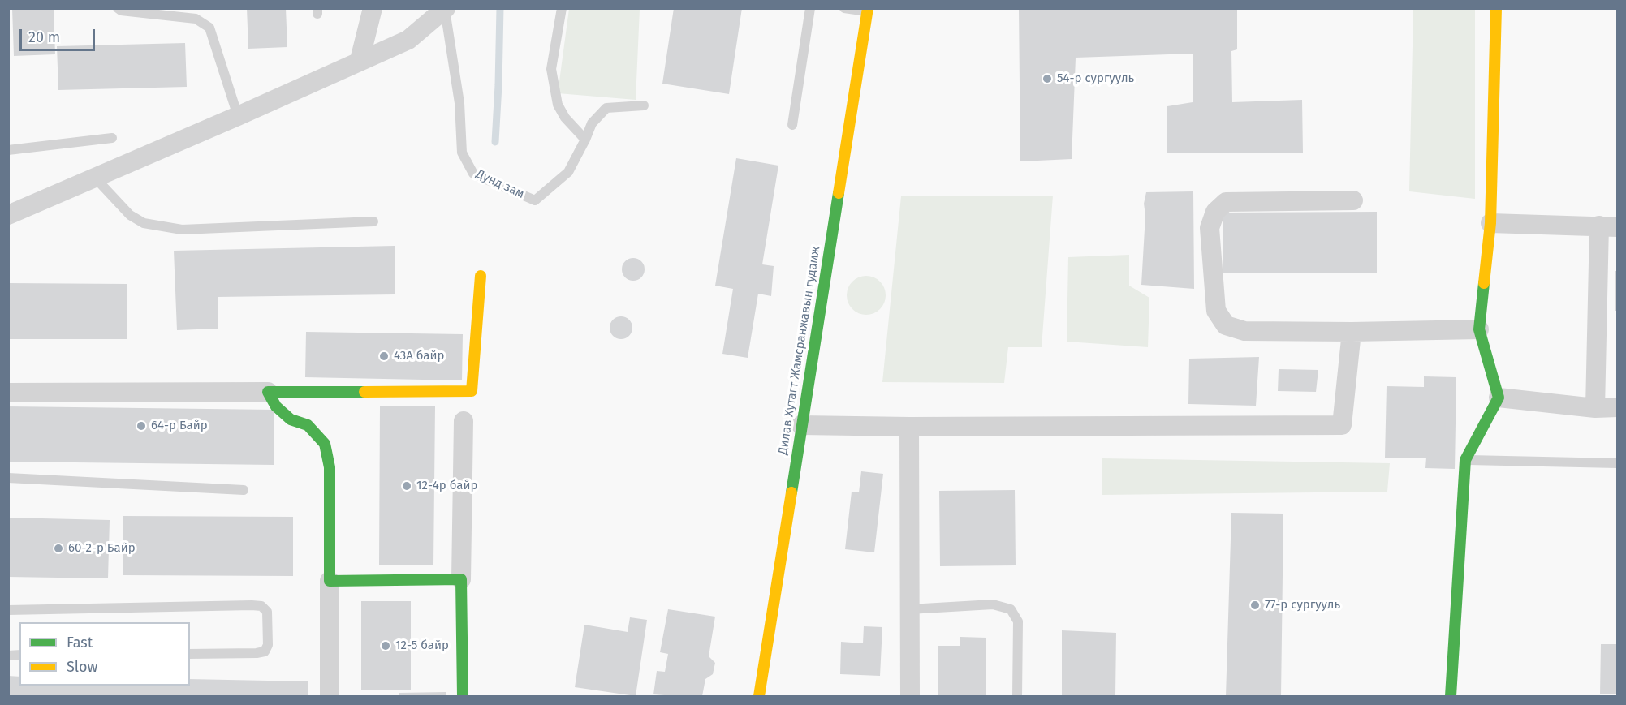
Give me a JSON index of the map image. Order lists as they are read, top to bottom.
{
  "streets": {
    "street": ["Дилав Хутагт Жамсранжавын гудамж"],
    "lane": ["Дунд зам"]
  },
  "places": [
    "54-р сургууль",
    "43А байр",
    "64-р Байр",
    "12-4р байр",
    "60-2-р Байр",
    "77-р сургууль",
    "12-5 байр"
  ],
  "legend": ["Fast", "Slow"],
  "scale_bar": "20 m"
}
